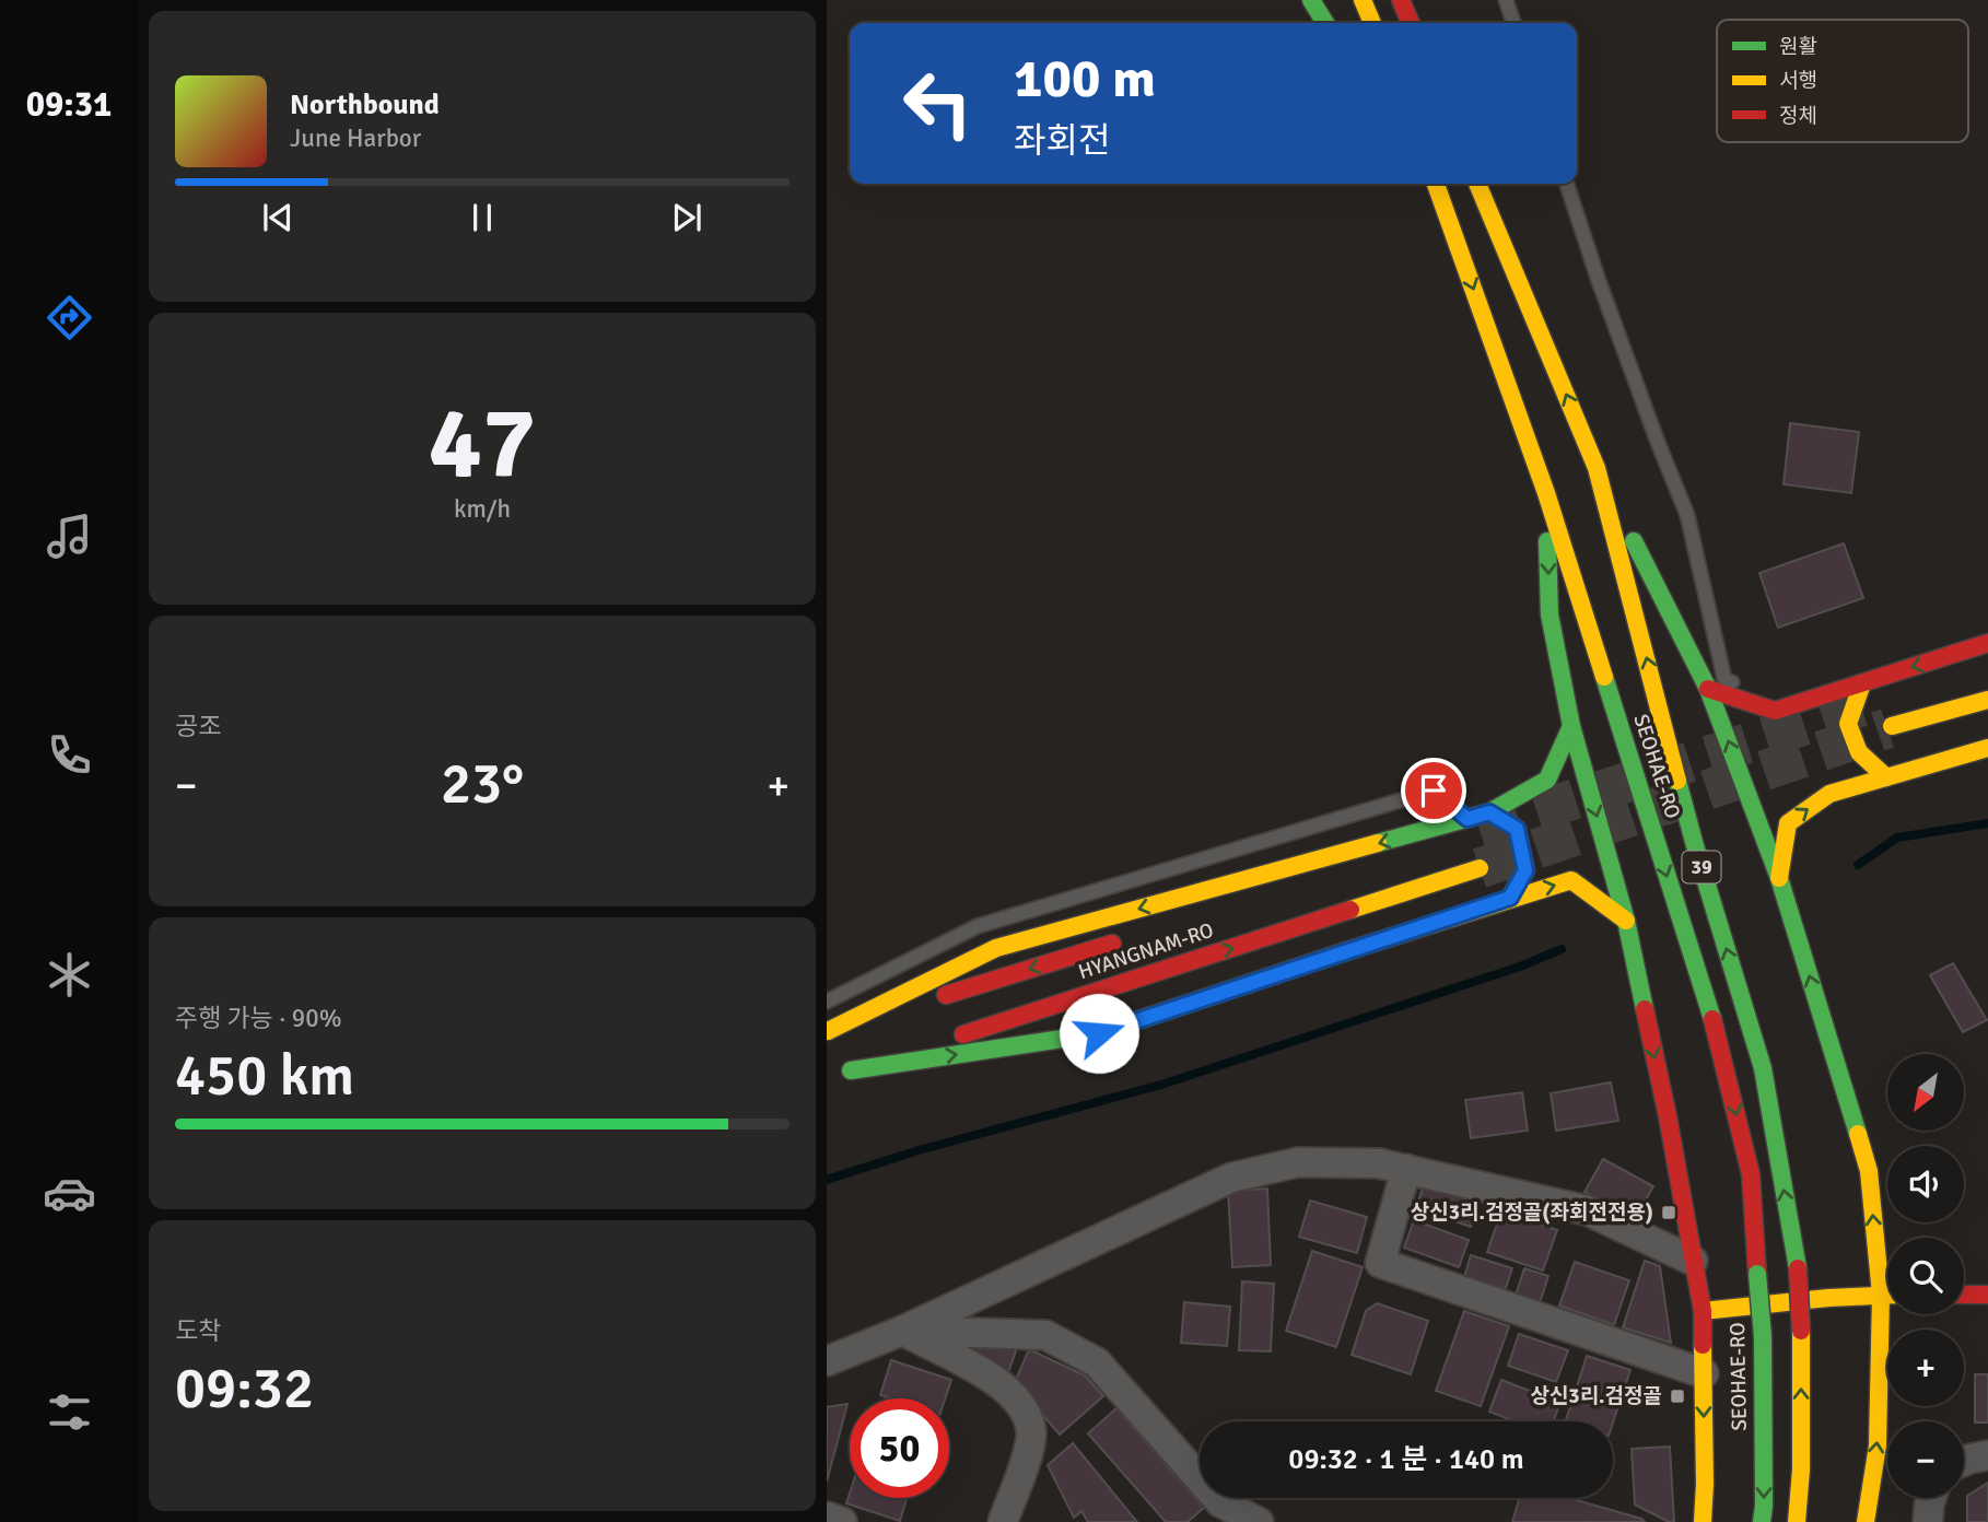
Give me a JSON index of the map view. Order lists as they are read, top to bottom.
{
  "streets": {
    "main road": ["SEOHAE-RO", "39", "HYANGNAM-RO"]
  },
  "places": {
    "transit": ["상신3리.검정골(좌회전전용)", "상신3리.검정골"]
  },
  "legend": ["원활", "서행", "정체"],
  "north": "bottom left",
  "page": {
    "tabs": "09:31",
    "turn": ["100 m", "좌회전"],
    "song": ["Northbound", "June Harbor"],
    "tile": [
      ["47", "km/h"],
      "공조",
      ["주행 가능 · 90%", "450 km"],
      ["도착", "09:32"]
    ],
    "heat": ["−", "23°", "+"],
    "map_buttons": ["+", "−"],
    "limit": "50",
    "trip": "09:32 · 1 분 · 140 m"
  }
}
